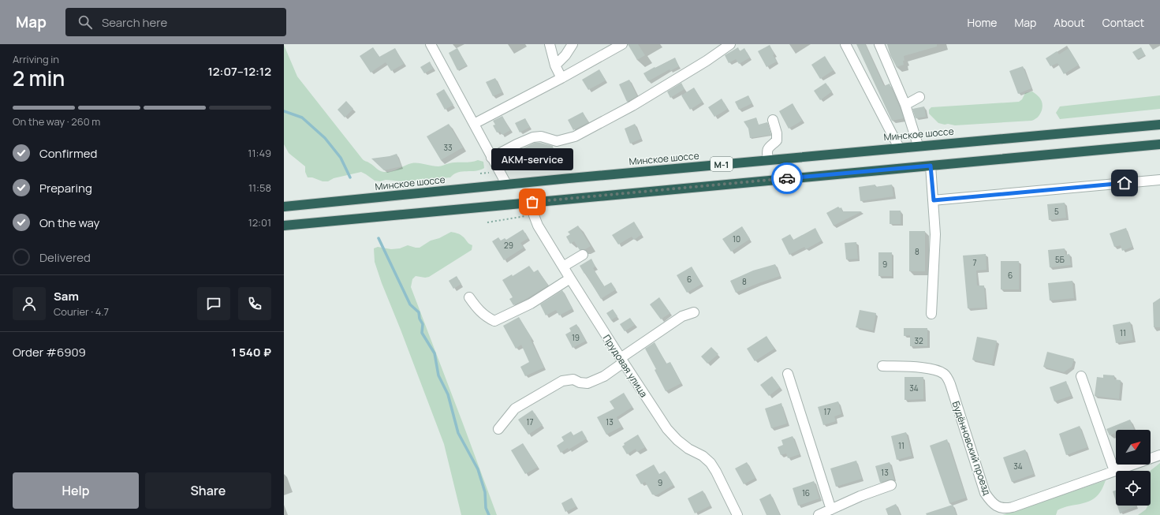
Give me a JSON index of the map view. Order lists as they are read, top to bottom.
{
  "streets": {
    "highway": ["Минское шоссе", "М-1"],
    "street": ["Прудовая улица", "Будённовский проезд"]
  },
  "crossings": [
    ["М-1", "Прудовая улица"]
  ],
  "places": ["AKM-service"],
  "house_numbers": [
    "33",
    "5",
    "10",
    "29",
    "8",
    "5Б",
    "7",
    "9",
    "6",
    "6",
    "8",
    "11",
    "19",
    "32",
    "34",
    "17",
    "17",
    "13",
    "11",
    "34",
    "13",
    "9",
    "16"
  ],
  "north": "top right",
  "page": {
    "header": "Map",
    "search": "Search here",
    "nav": [
      "Home",
      "Map",
      "About",
      "Contact"
    ],
    "heading": ["2 min", "Arriving in", "12:07–12:12"],
    "panel": [
      "Sam",
      "Courier · 4.7",
      "Order #6909",
      "1 540 ₽"
    ],
    "bar": "On the way · 260 m",
    "list": [
      ["Confirmed", "11:49"],
      ["Preparing", "11:58"],
      ["On the way", "12:01"],
      "Delivered"
    ],
    "bubble": "AKM-service",
    "buttons": ["Help", "Share"]
  }
}
